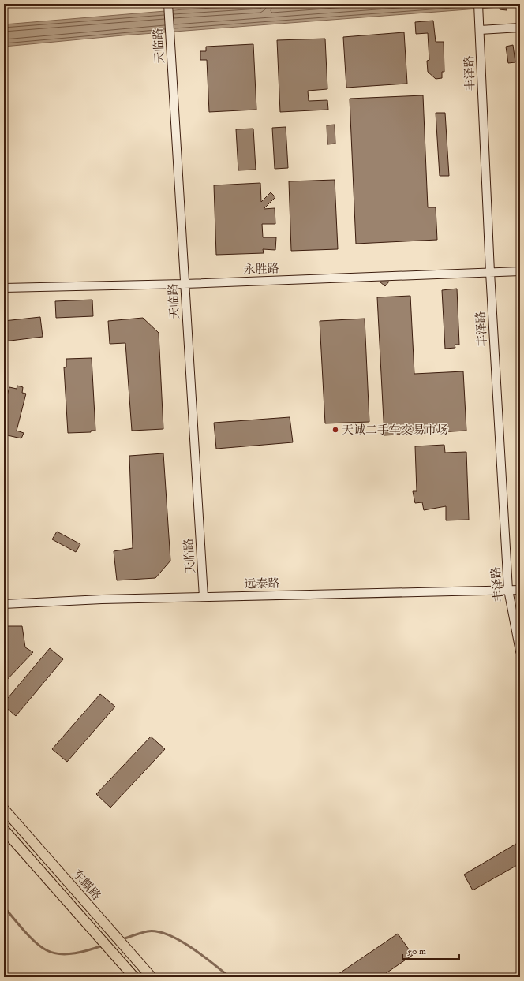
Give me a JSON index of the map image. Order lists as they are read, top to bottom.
{
  "streets": {
    "main road": ["东麒路"],
    "street": [
      "天临路",
      "丰泽路",
      "永胜路",
      "远泰路"
    ]
  },
  "crossings": [
    ["天临路", "永胜路"],
    ["天临路", "远泰路"],
    ["丰泽路", "永胜路"],
    ["丰泽路", "远泰路"]
  ],
  "places": ["天诚二手车交易市场"],
  "scale_bar": "50 m"
}
